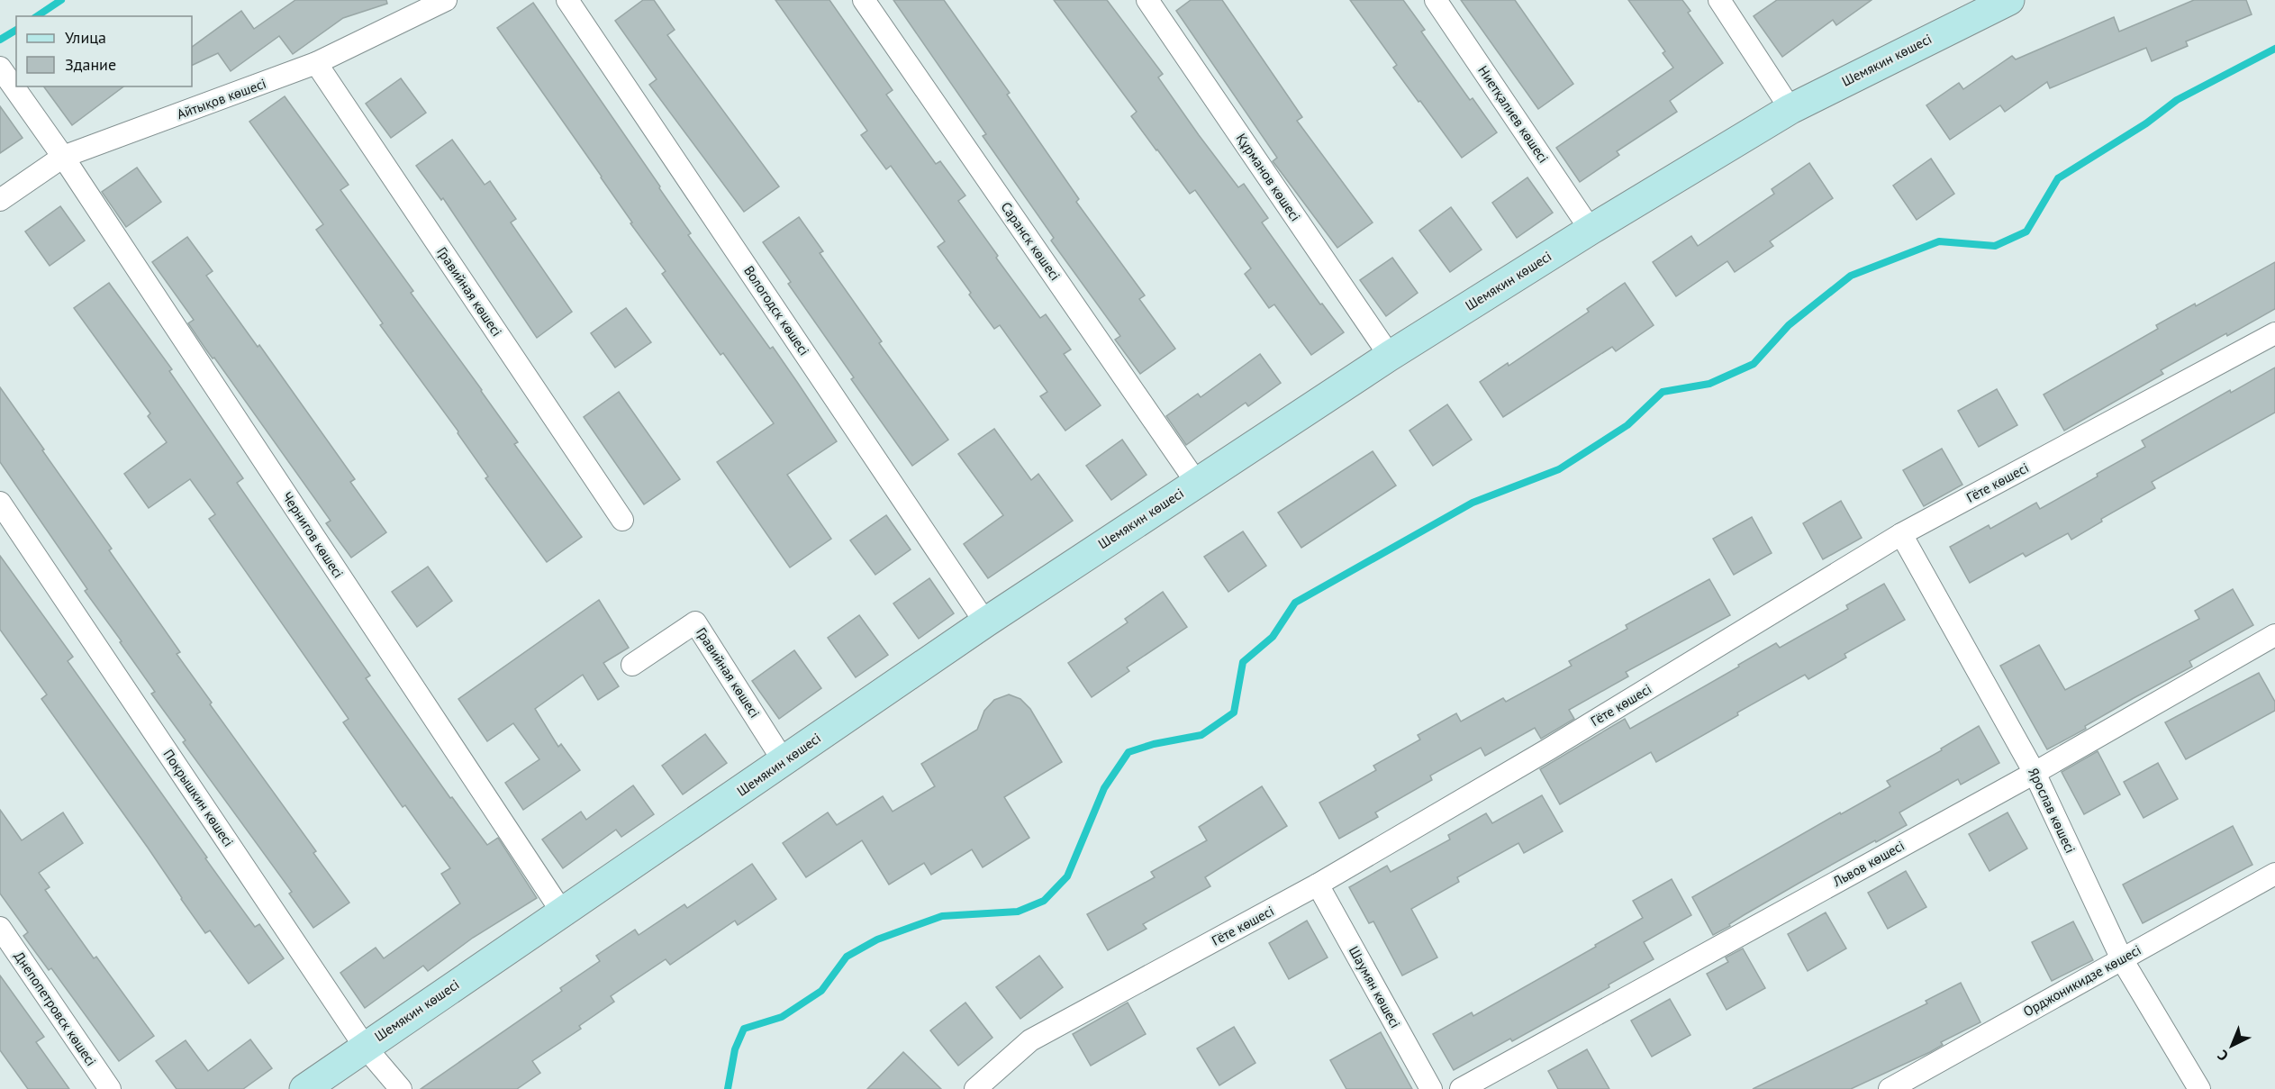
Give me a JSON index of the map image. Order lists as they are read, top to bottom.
{
  "streets": {
    "main road": ["Шемякин көшесі"],
    "street": [
      "Айтықов көшесі",
      "Ниетқалиев көшесі",
      "Құрманов көшесі",
      "Саранск көшесі",
      "Гравийная көшесі",
      "Вологодск көшесі",
      "Гёте көшесі",
      "Чернигов көшесі",
      "Покрышкин көшесі",
      "Ярослав көшесі",
      "Львов көшесі",
      "Орджоникидзе көшесі",
      "Шаумян көшесі",
      "Днепопетровск көшесі"
    ]
  },
  "crossings": [
    ["Шемякин көшесі", "Ниетқалиев көшесі"],
    ["Шемякин көшесі", "Құрманов көшесі"],
    ["Шемякин көшесі", "Саранск көшесі"],
    ["Шемякин көшесі", "Гравийная көшесі"],
    ["Шемякин көшесі", "Вологодск көшесі"],
    ["Шемякин көшесі", "Чернигов көшесі"],
    ["Шемякин көшесі", "Покрышкин көшесі"],
    ["Айтықов көшесі", "Гравийная көшесі"],
    ["Айтықов көшесі", "Чернигов көшесі"],
    ["Гёте көшесі", "Ярослав көшесі"],
    ["Гёте көшесі", "Шаумян көшесі"],
    ["Ярослав көшесі", "Львов көшесі"],
    ["Ярослав көшесі", "Орджоникидзе көшесі"]
  ],
  "legend": ["Улица", "Здание"],
  "north": "bottom left"
}
